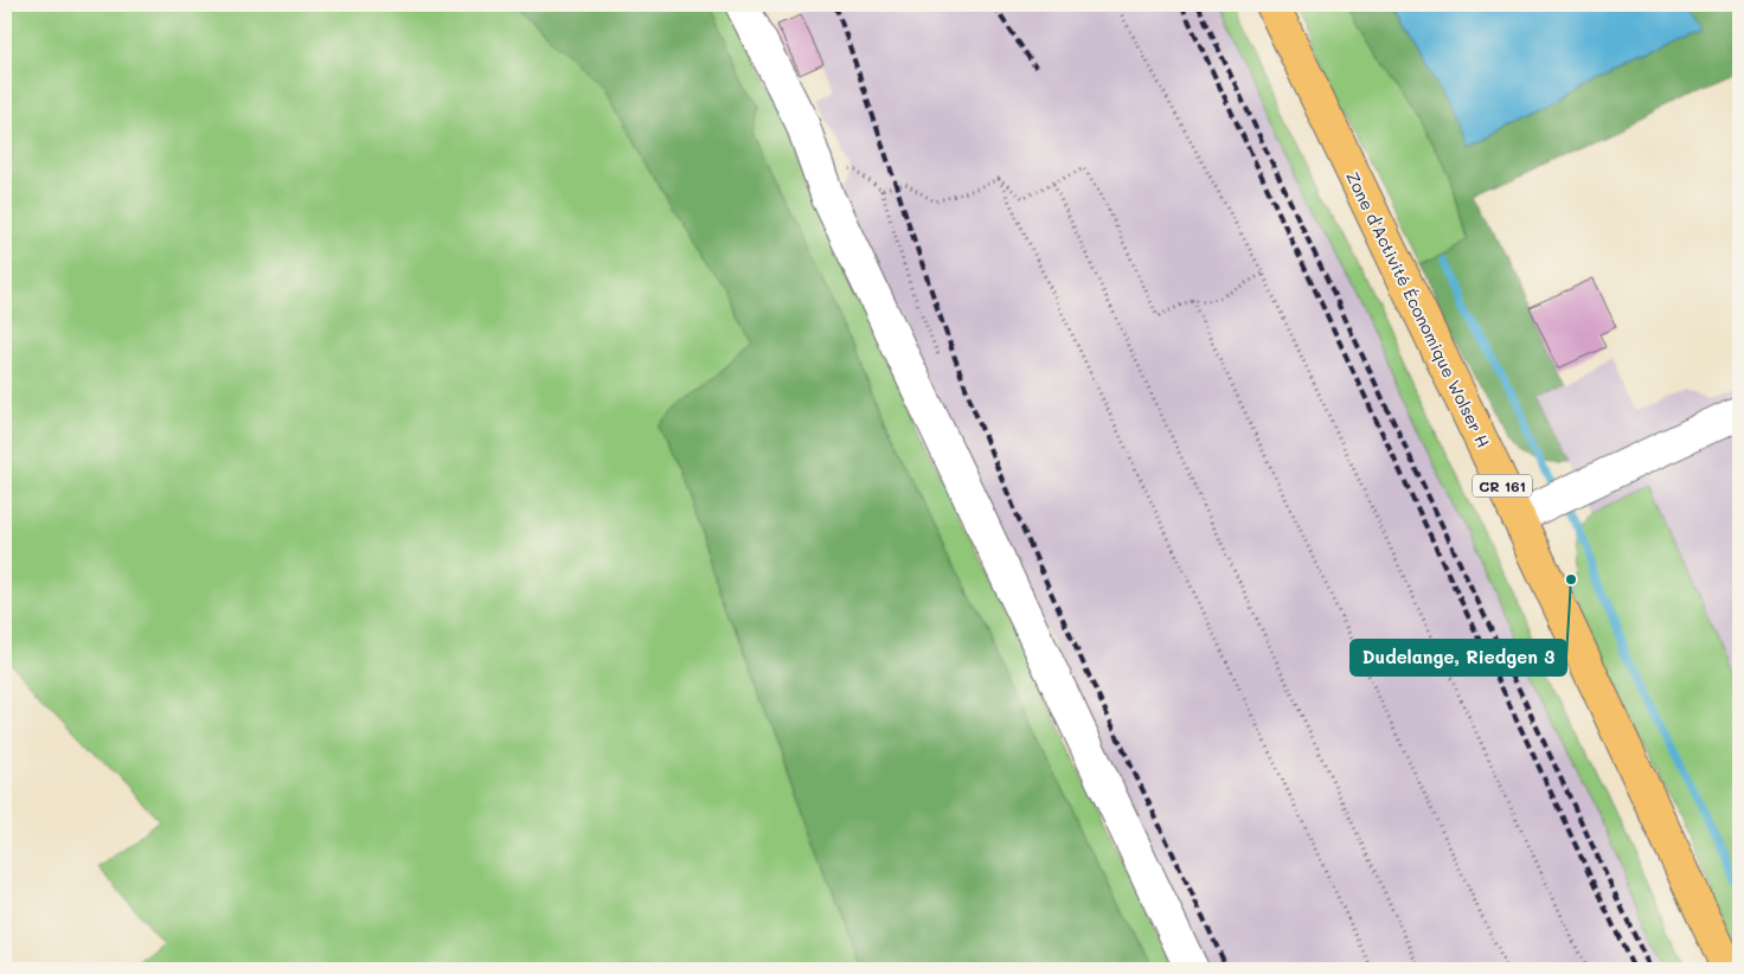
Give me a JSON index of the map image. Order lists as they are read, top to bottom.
{
  "streets": {
    "main road": ["Zone d'Activité Économique Wolser H", "CR 161"]
  },
  "places": ["Dudelange, Riedgen 3"]
}
